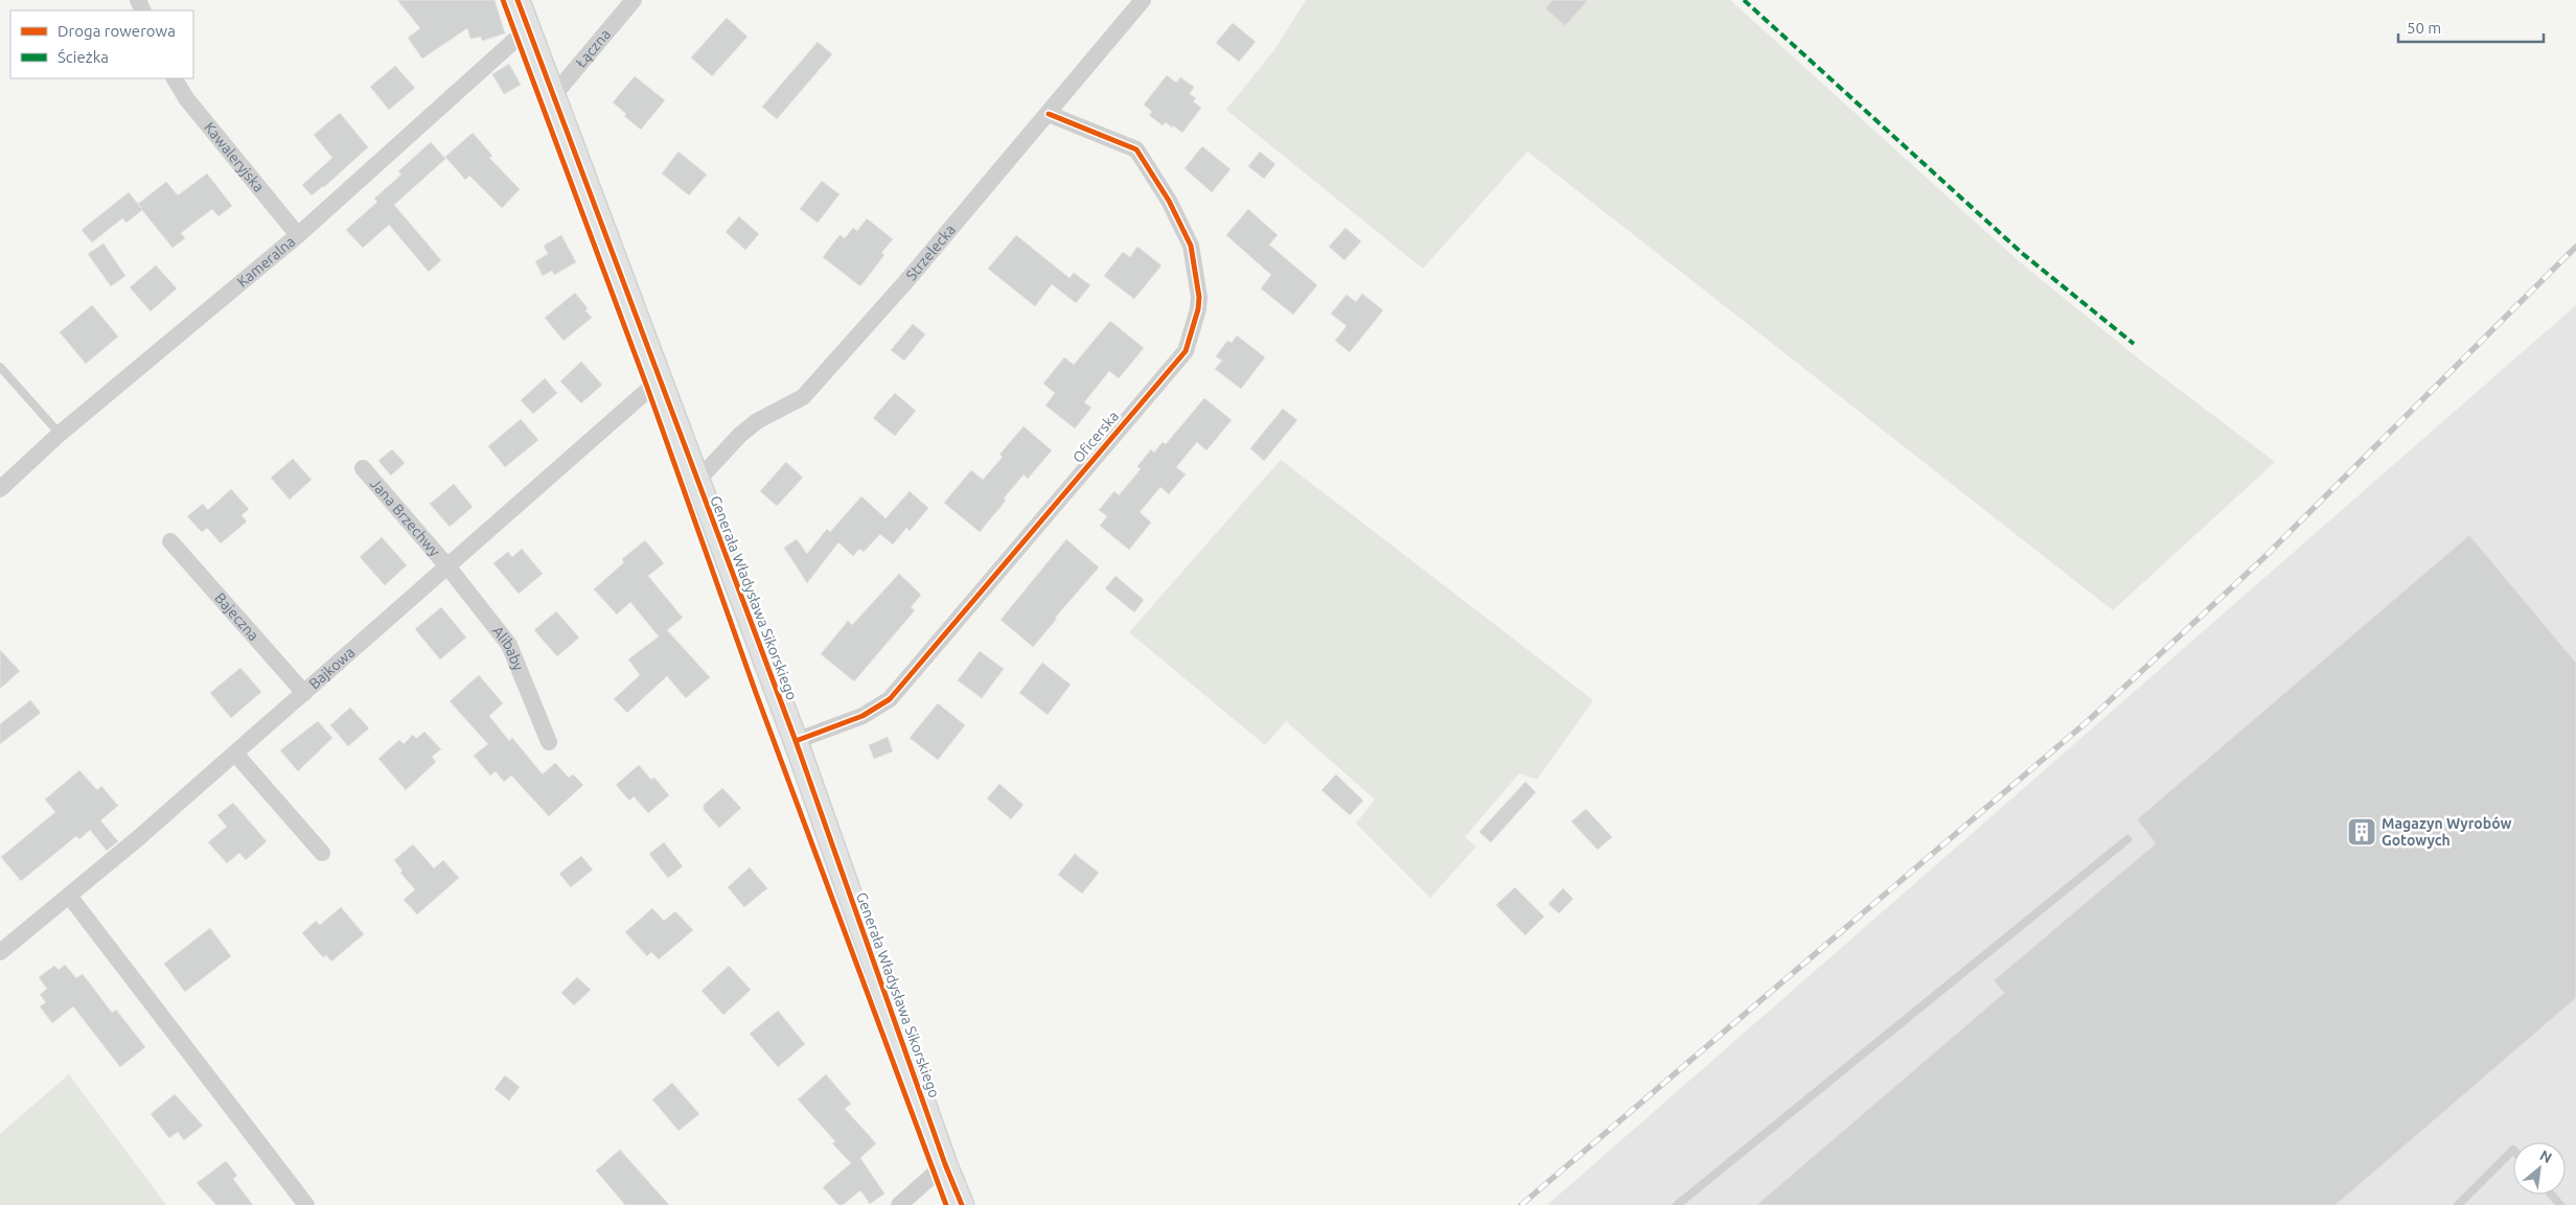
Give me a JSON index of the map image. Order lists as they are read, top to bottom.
{
  "streets": {
    "street": [
      "Łączna",
      "Kawaleryjska",
      "Strzelecka",
      "Kameralna",
      "Oficerska",
      "Jana Brzechwy",
      "Generała Władysława Sikorskiego",
      "Bajeczna",
      "Alibaby",
      "Bajkowa"
    ]
  },
  "crossings": [
    ["Łączna", "Generała Władysława Sikorskiego"],
    ["Kawaleryjska", "Kameralna"],
    ["Strzelecka", "Oficerska"],
    ["Strzelecka", "Generała Władysława Sikorskiego"],
    ["Kameralna", "Generała Władysława Sikorskiego"],
    ["Oficerska", "Generała Władysława Sikorskiego"],
    ["Jana Brzechwy", "Alibaby"],
    ["Jana Brzechwy", "Bajkowa"],
    ["Generała Władysława Sikorskiego", "Bajkowa"],
    ["Bajeczna", "Bajkowa"],
    ["Alibaby", "Bajkowa"]
  ],
  "places": {
    "building": ["Magazyn Wyrobów Gotowych"]
  },
  "legend": ["Droga rowerowa", "Ścieżka"],
  "scale_bar": "50 m",
  "north": "top right"
}
